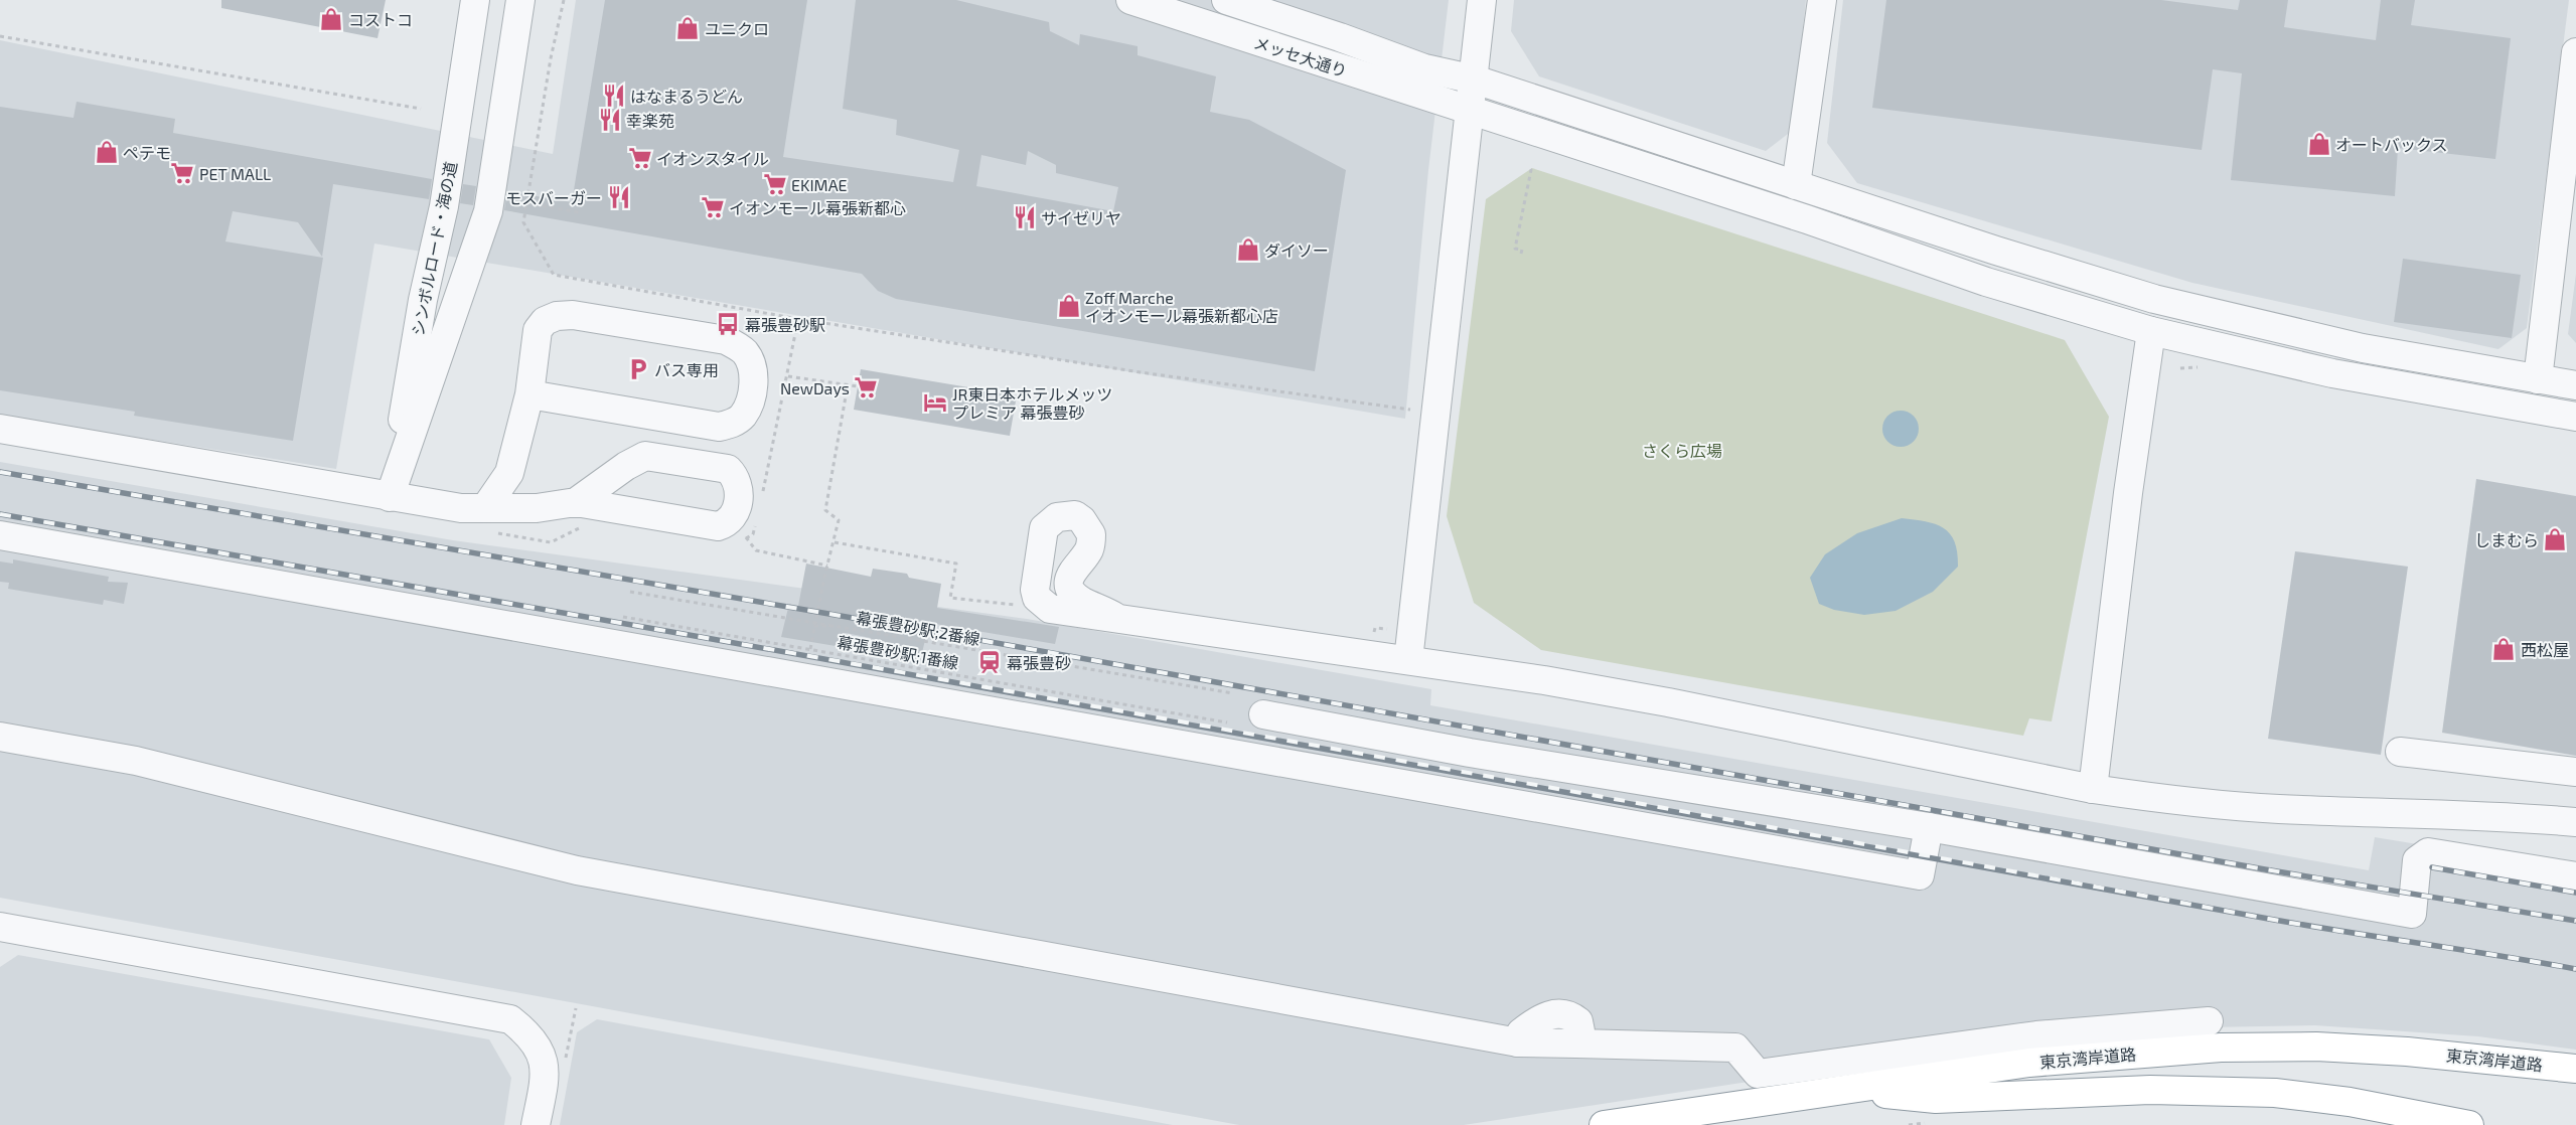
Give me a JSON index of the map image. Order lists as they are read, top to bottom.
{
  "streets": {
    "highway": ["東京湾岸道路"],
    "street": ["メッセ大通り", "シンボルロード・海の道"],
    "path": ["幕張豊砂駅;2番線", "幕張豊砂駅;1番線"]
  },
  "parks": ["さくら広場"],
  "places": {
    "shop": [
      "コストコ",
      "ユニクロ",
      "オートバックス",
      "ペテモ",
      "ダイソー",
      "Zoff Marche イオンモール幕張新都心店",
      "しまむら",
      "西松屋"
    ],
    "restaurant": [
      "はなまるうどん",
      "幸楽苑",
      "モスバーガー",
      "サイゼリヤ"
    ],
    "supermarket": [
      "イオンスタイル",
      "PET MALL",
      "EKIMAE",
      "イオンモール幕張新都心",
      "NewDays"
    ],
    "bus stop": ["幕張豊砂駅"],
    "parking": ["バス専用"],
    "hotel": ["JR東日本ホテルメッツ プレミア 幕張豊砂"],
    "station": ["幕張豊砂"]
  }
}
